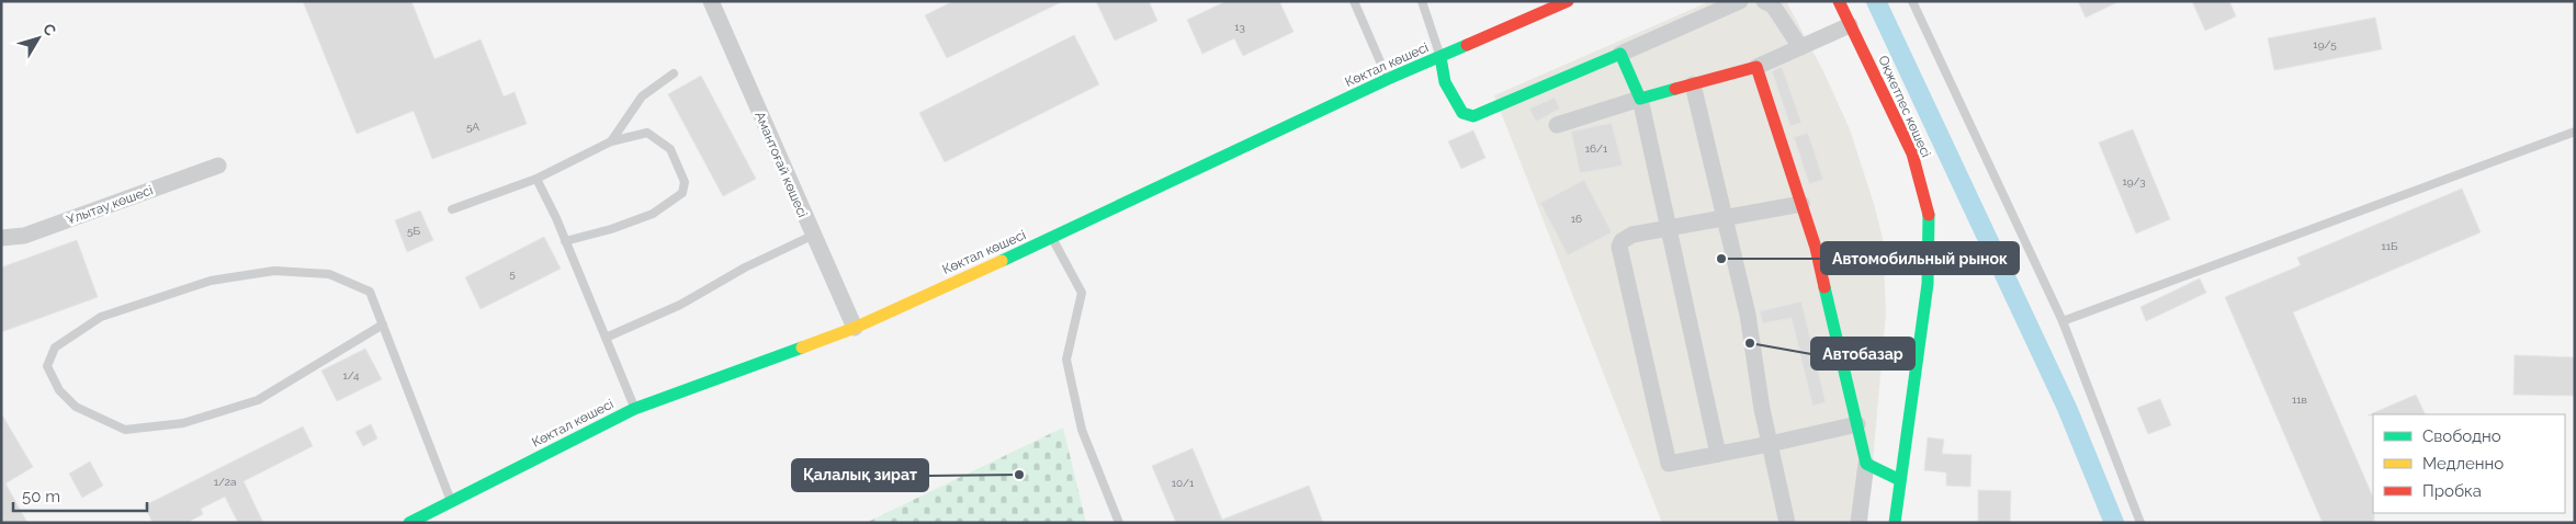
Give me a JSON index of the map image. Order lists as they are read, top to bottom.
{
  "streets": {
    "street": [
      "Көктал көшесі",
      "Оқжетпес көшесі",
      "Амантоғай көшесі",
      "Ұлытау көшесі"
    ]
  },
  "crossings": [
    ["Көктал көшесі", "Амантоғай көшесі"]
  ],
  "places": ["Автомобильный рынок", "Автобазар", "Қалалық зират"],
  "house_numbers": [
    "13",
    "19/5",
    "5А",
    "16/1",
    "19/3",
    "16",
    "5Б",
    "11Б",
    "5",
    "1/4",
    "11в",
    "1/2а",
    "10/1"
  ],
  "legend": ["Свободно", "Медленно", "Пробка"],
  "scale_bar": "50 m",
  "north": "top right"
}
